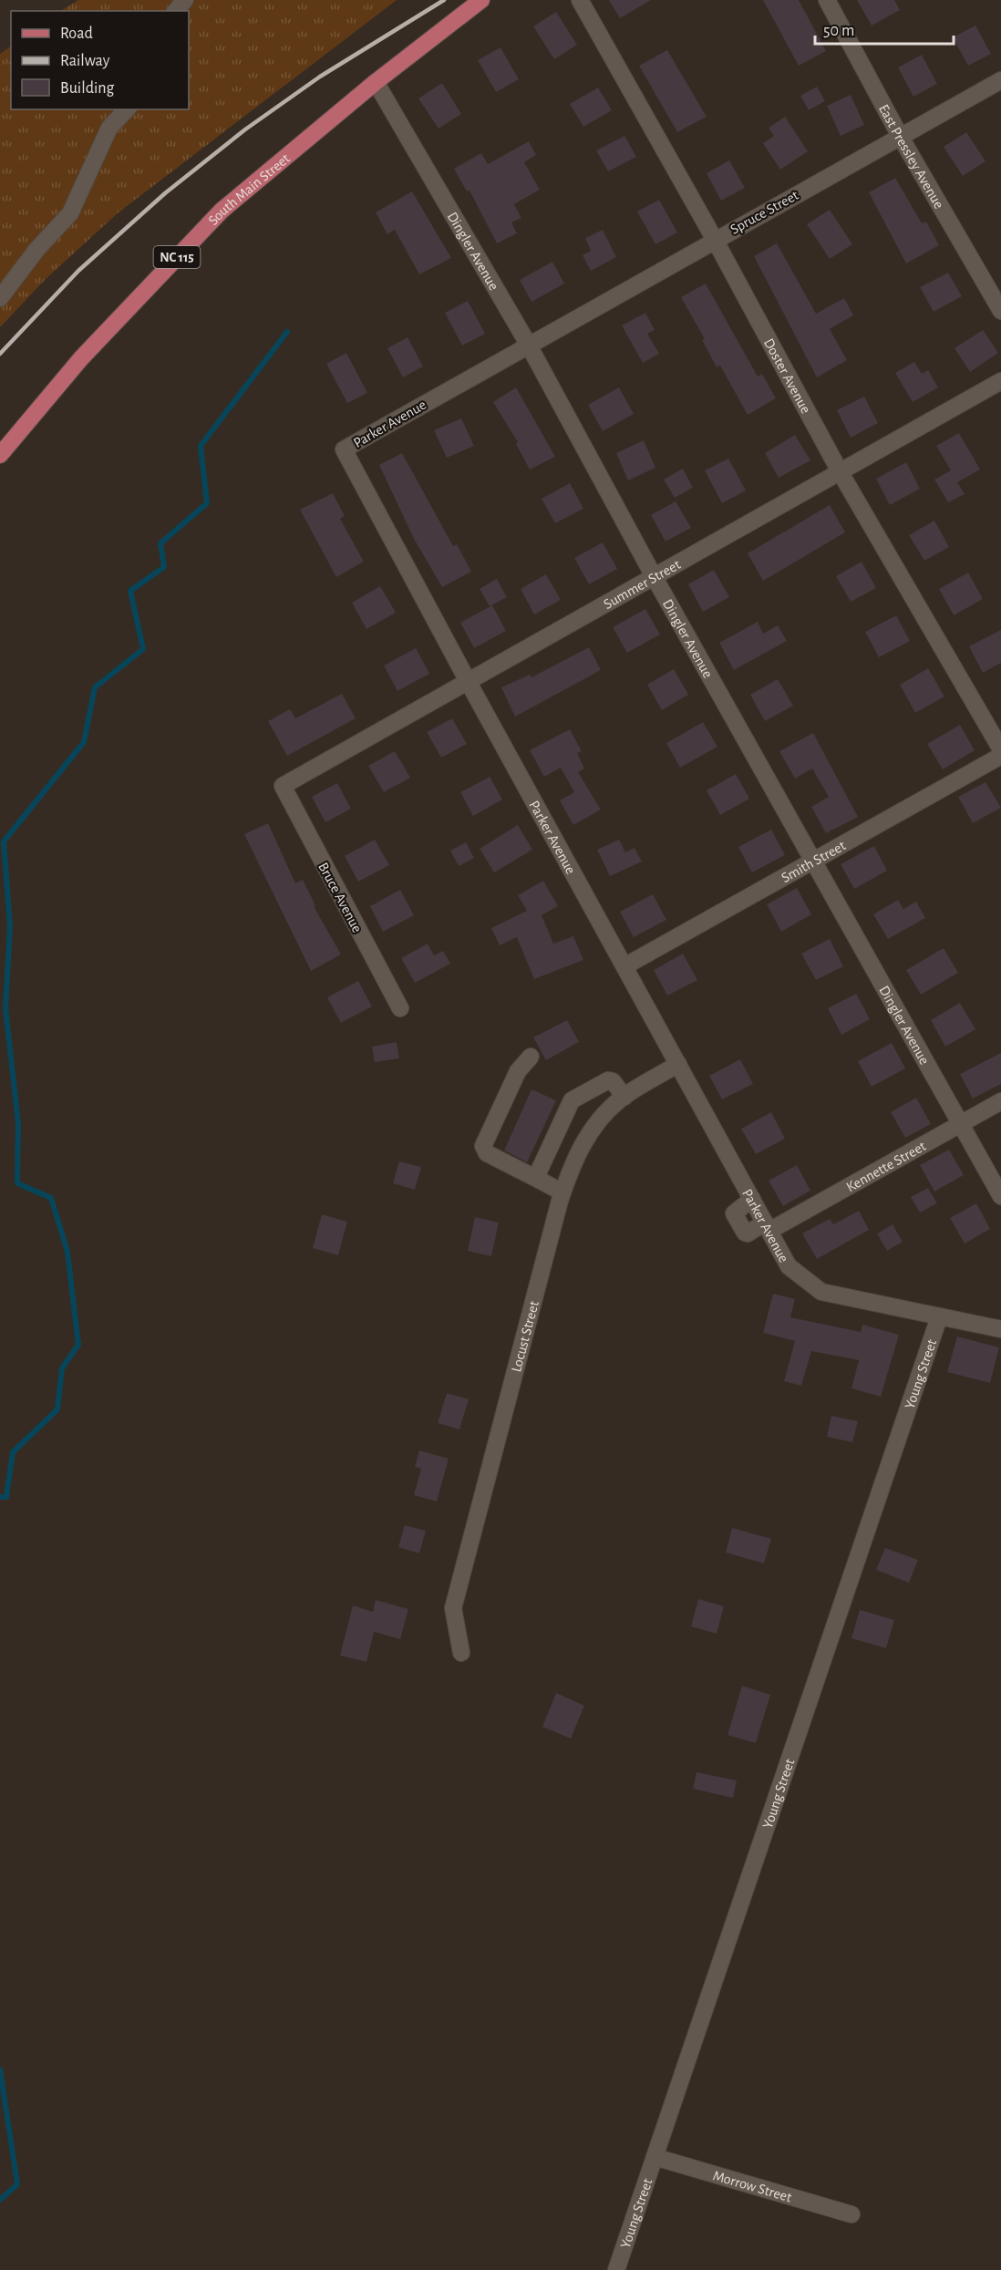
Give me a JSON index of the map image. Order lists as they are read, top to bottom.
{
  "streets": {
    "main road": ["South Main Street", "NC 115"],
    "street": [
      "East Pressley Avenue",
      "Spruce Street",
      "Dingler Avenue",
      "Doster Avenue",
      "Parker Avenue",
      "Summer Street",
      "Smith Street",
      "Bruce Avenue",
      "Kennette Street",
      "Locust Street",
      "Young Street",
      "Morrow Street"
    ]
  },
  "crossings": [
    ["East Pressley Avenue", "Spruce Street"],
    ["South Main Street", "Dingler Avenue"],
    ["Spruce Street", "Dingler Avenue"],
    ["Spruce Street", "Doster Avenue"],
    ["Spruce Street", "Parker Avenue"],
    ["Dingler Avenue", "Parker Avenue"],
    ["Dingler Avenue", "Summer Street"],
    ["Dingler Avenue", "Smith Street"],
    ["Dingler Avenue", "Kennette Street"],
    ["Doster Avenue", "Summer Street"],
    ["Parker Avenue", "Summer Street"],
    ["Parker Avenue", "Smith Street"],
    ["Parker Avenue", "Kennette Street"],
    ["Parker Avenue", "Locust Street"],
    ["Parker Avenue", "Young Street"],
    ["Summer Street", "Bruce Avenue"],
    ["Young Street", "Morrow Street"]
  ],
  "legend": ["Road", "Railway", "Building"],
  "scale_bar": "50 m"
}
